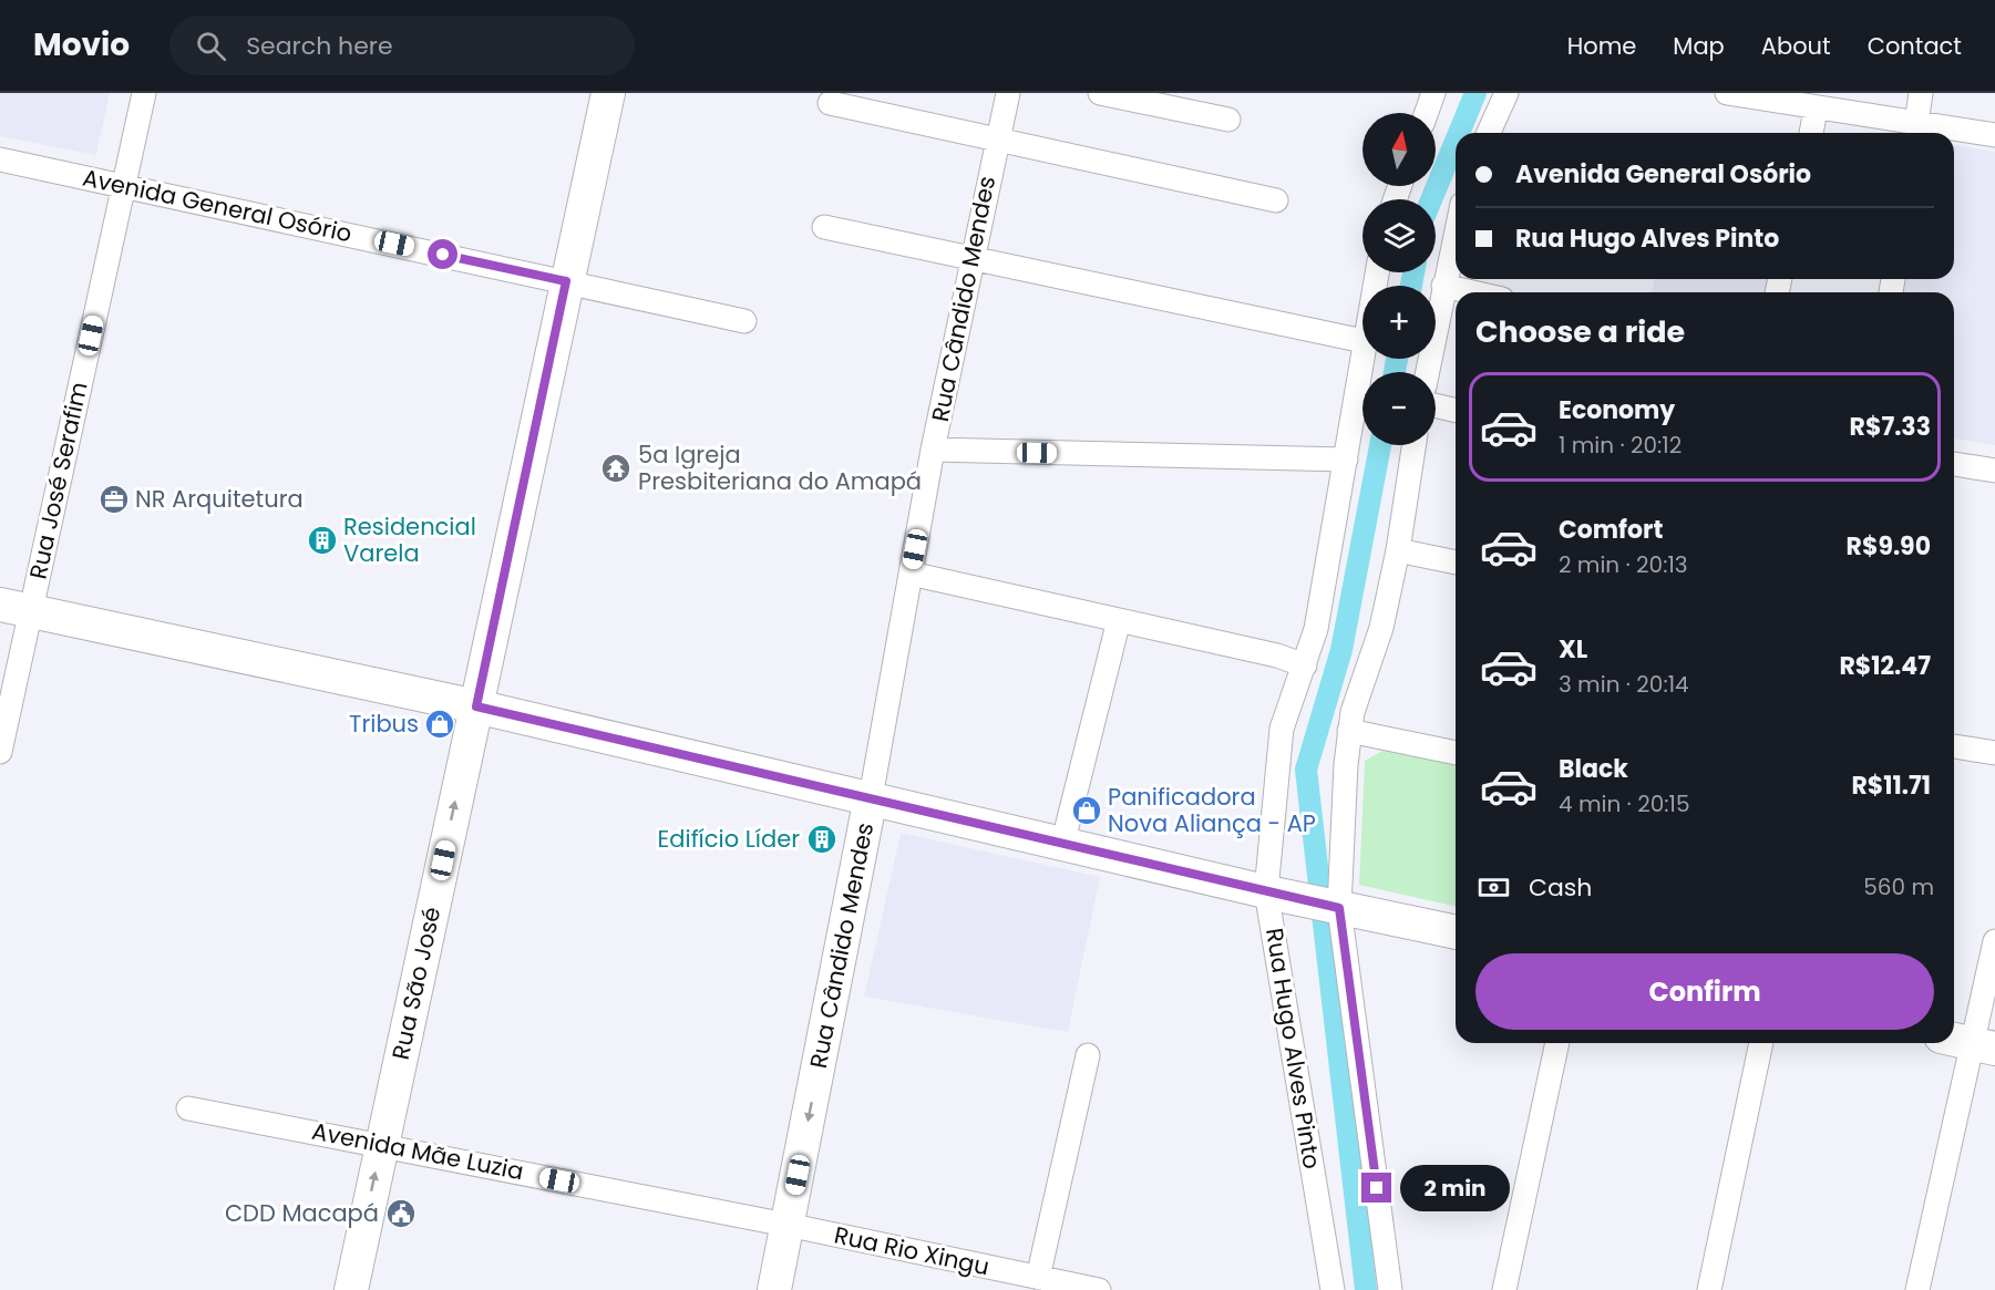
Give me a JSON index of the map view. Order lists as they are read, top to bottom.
{
  "streets": {
    "street": [
      "Avenida General Osório",
      "Rua Cândido Mendes",
      "Rua José Serafim",
      "Rua São José",
      "Rua Hugo Alves Pinto",
      "Avenida Mãe Luzia",
      "Rua Rio Xingu"
    ]
  },
  "crossings": [
    ["Avenida General Osório", "Rua José Serafim"],
    ["Avenida General Osório", "Rua São José"],
    ["Rua Cândido Mendes", "Avenida Mãe Luzia"],
    ["Rua Cândido Mendes", "Rua Rio Xingu"],
    ["Rua São José", "Avenida Mãe Luzia"],
    ["Avenida Mãe Luzia", "Rua Rio Xingu"]
  ],
  "one_way": ["Rua São José"],
  "places": {
    "temple": ["5a Igreja Presbiteriana do Amapá"],
    "office": ["NR Arquitetura"],
    "building": ["Residencial Varela", "Edifício Líder"],
    "shop": ["Tribus", "Panificadora Nova Aliança - AP"],
    "public building": ["CDD Macapá"]
  },
  "north": "top",
  "page": {
    "header": "Movio",
    "search": "Search here",
    "nav": [
      "Home",
      "Map",
      "About",
      "Contact"
    ],
    "map_buttons": ["+", "−"],
    "banner": ["Avenida General Osório", "Rua Hugo Alves Pinto"],
    "heading": "Choose a ride",
    "list": [
      {
        "name": "Economy",
        "note": "1 min · 20:12",
        "value": "R$7.33"
      },
      {
        "name": "Comfort",
        "note": "2 min · 20:13",
        "value": "R$9.90"
      },
      {
        "name": "XL",
        "note": "3 min · 20:14",
        "value": "R$12.47"
      },
      {
        "name": "Black",
        "note": "4 min · 20:15",
        "value": "R$11.71"
      }
    ],
    "pay": ["Cash", "560 m"],
    "buttons": "Confirm",
    "bubble": "2 min"
  }
}
